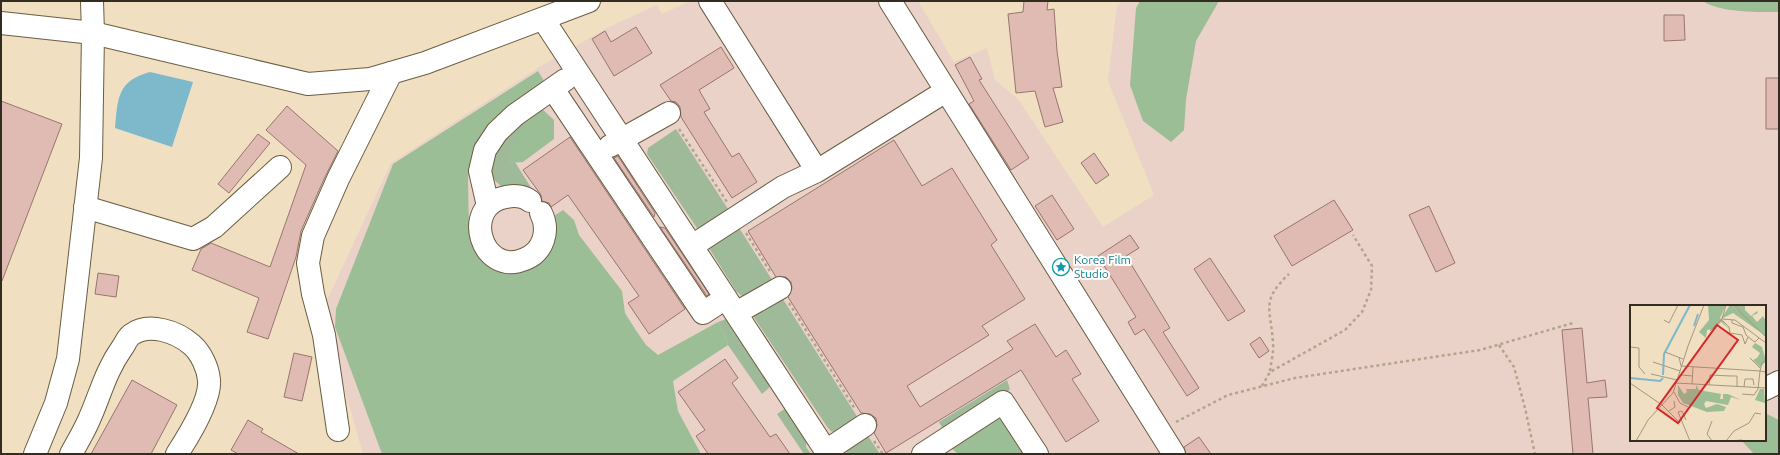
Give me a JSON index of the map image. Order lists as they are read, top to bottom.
{
  "places": {
    "place": ["Korea Film Studio"]
  }
}
